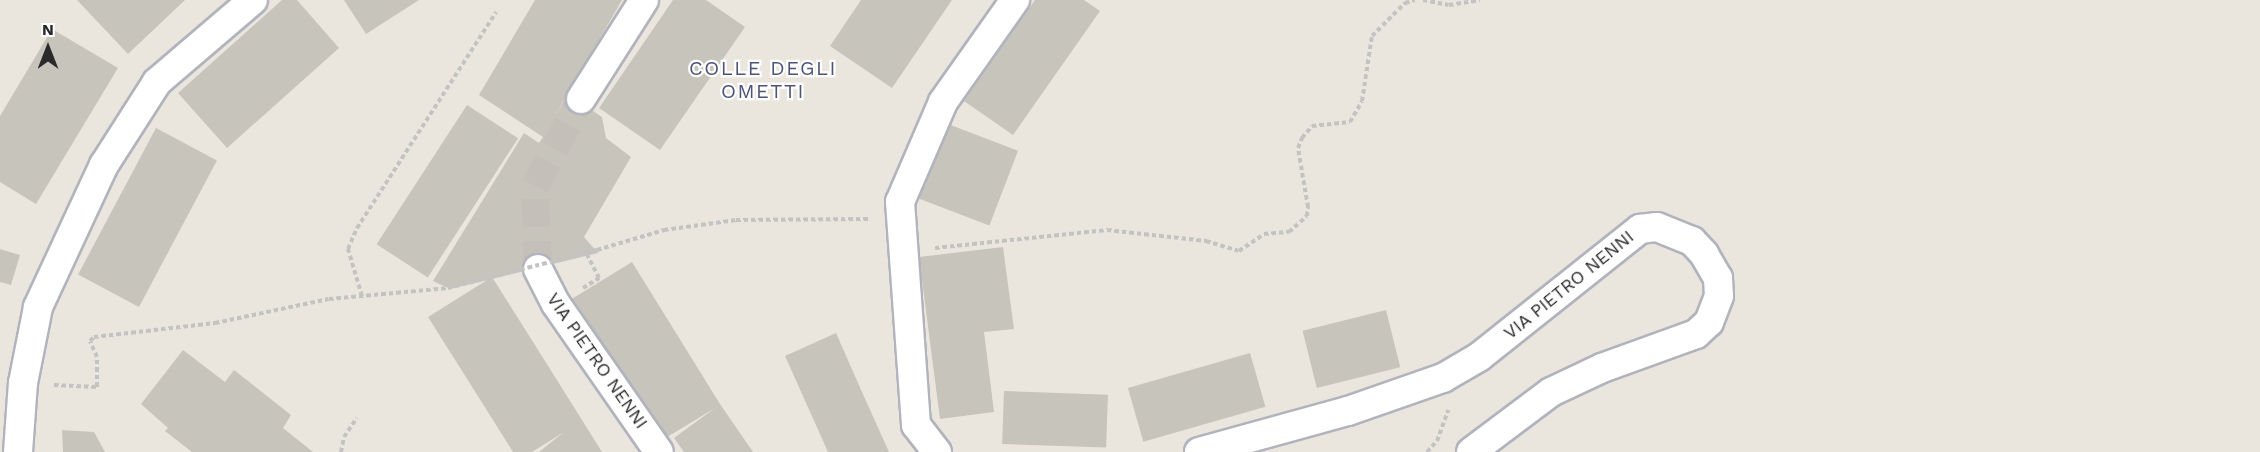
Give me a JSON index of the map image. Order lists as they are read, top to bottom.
{
  "streets": {
    "street": ["VIA PIETRO NENNI"]
  },
  "districts": ["COLLE DEGLI OMETTI"],
  "north": "top"
}
